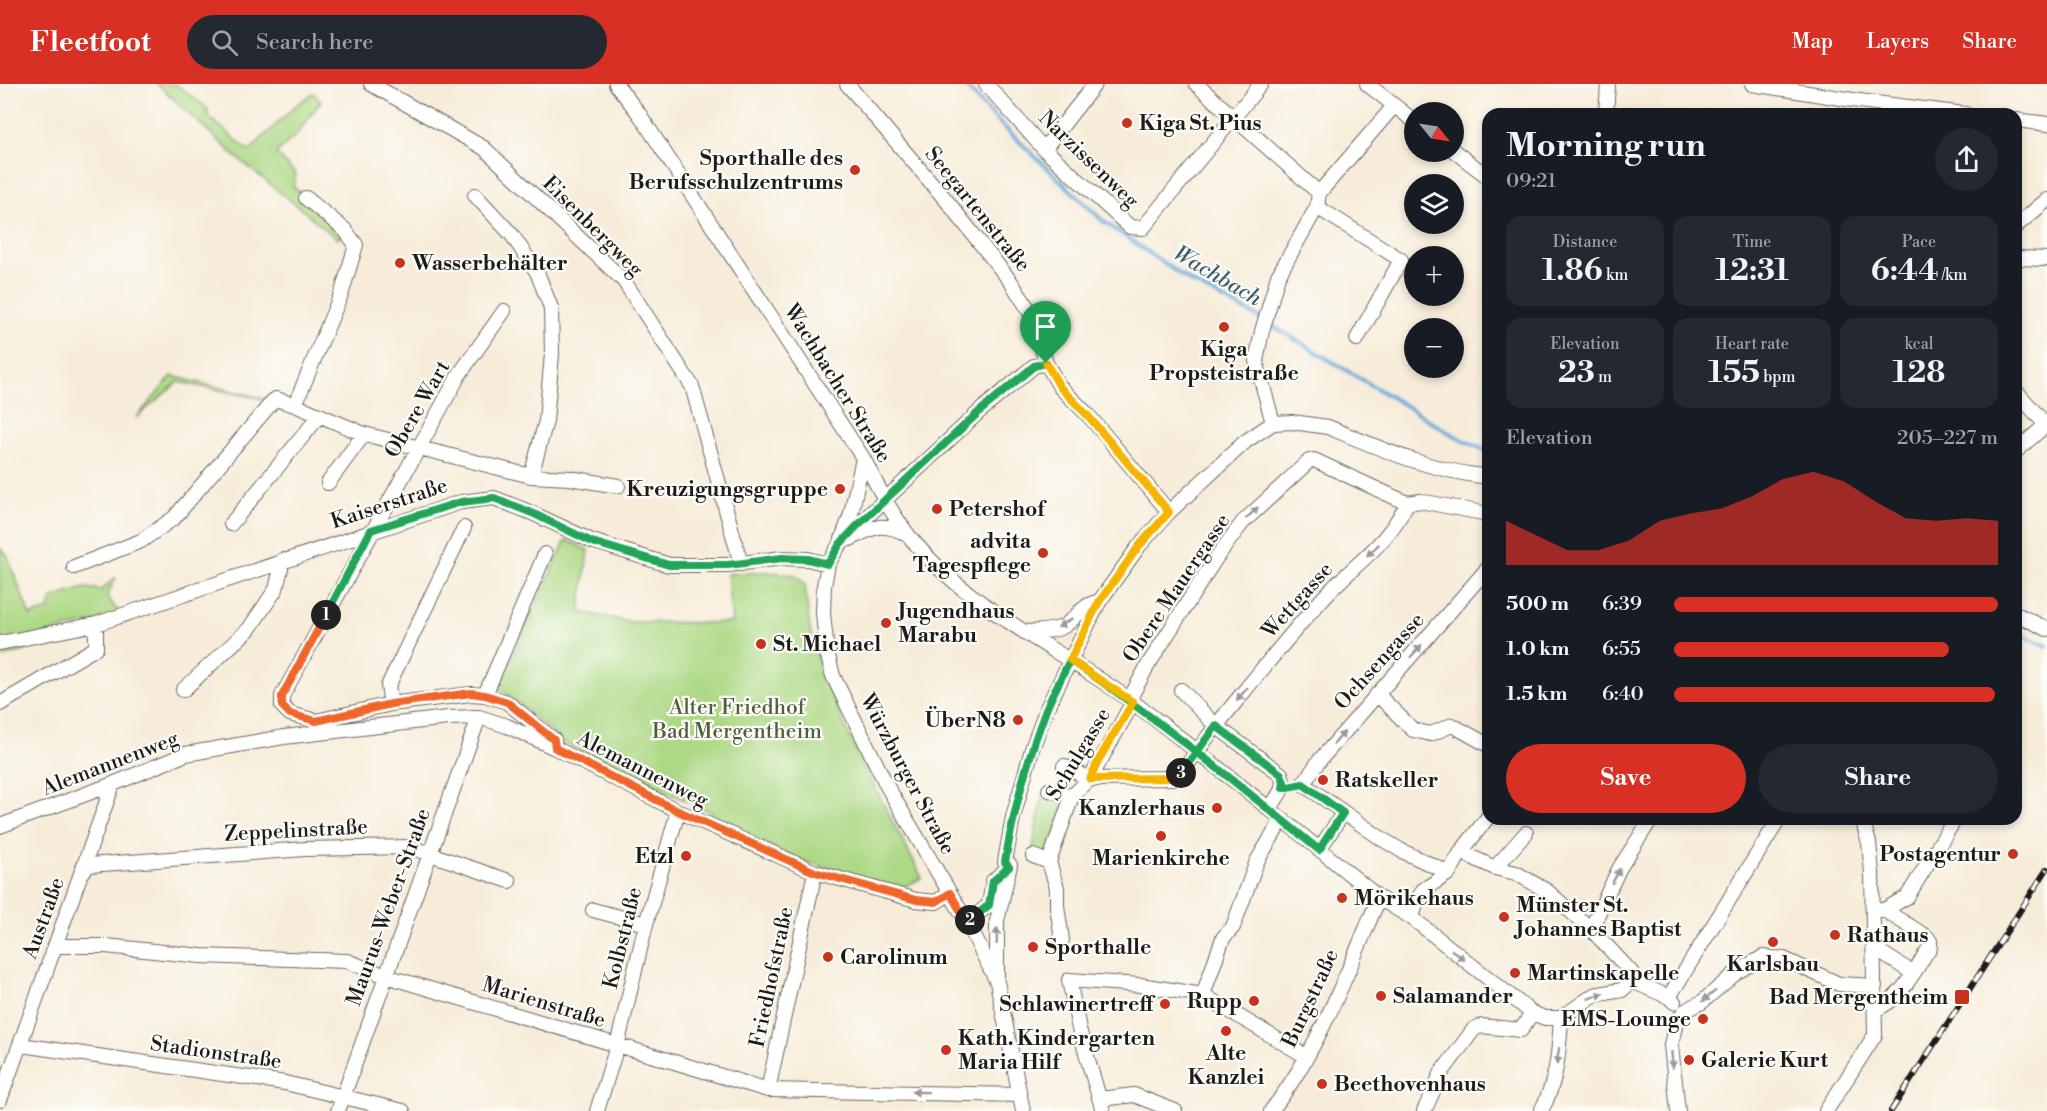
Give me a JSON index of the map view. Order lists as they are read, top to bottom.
{
  "streets": {
    "street": [
      "Narzissenweg",
      "Seegartenstraße",
      "Eisenbergweg",
      "Wachbacher Straße",
      "Obere Wart",
      "Kaiserstraße",
      "Obere Mauergasse",
      "Wettgasse",
      "Ochsengasse",
      "Schulgasse",
      "Alemannenweg",
      "Würzburger Straße",
      "Zeppelinstraße",
      "Maurus-Weber-Straße",
      "Austraße",
      "Kolbstraße",
      "Friedhofstraße",
      "Burgstraße",
      "Marienstraße",
      "Stadionstraße"
    ]
  },
  "crossings": [
    ["Seegartenstraße", "Würzburger Straße"],
    ["Eisenbergweg", "Kaiserstraße"],
    ["Wachbacher Straße", "Obere Mauergasse"],
    ["Wachbacher Straße", "Wettgasse"],
    ["Wachbacher Straße", "Schulgasse"],
    ["Wachbacher Straße", "Würzburger Straße"],
    ["Wachbacher Straße", "Burgstraße"],
    ["Obere Wart", "Kaiserstraße"],
    ["Kaiserstraße", "Würzburger Straße"],
    ["Obere Mauergasse", "Wettgasse"],
    ["Obere Mauergasse", "Schulgasse"],
    ["Wettgasse", "Schulgasse"],
    ["Alemannenweg", "Würzburger Straße"],
    ["Alemannenweg", "Maurus-Weber-Straße"],
    ["Alemannenweg", "Austraße"],
    ["Alemannenweg", "Kolbstraße"],
    ["Alemannenweg", "Friedhofstraße"],
    ["Würzburger Straße", "Marienstraße"],
    ["Zeppelinstraße", "Maurus-Weber-Straße"],
    ["Zeppelinstraße", "Austraße"],
    ["Maurus-Weber-Straße", "Marienstraße"],
    ["Maurus-Weber-Straße", "Stadionstraße"],
    ["Austraße", "Marienstraße"],
    ["Austraße", "Stadionstraße"],
    ["Kolbstraße", "Marienstraße"],
    ["Friedhofstraße", "Marienstraße"]
  ],
  "one_way": ["Wettgasse", "Ochsengasse"],
  "water": ["Wachbach"],
  "parks": ["Alter Friedhof Bad Mergentheim"],
  "places": {
    "other": [
      "Kiga St. Pius",
      "Sporthalle des Berufsschulzentrums",
      "Wasserbehälter",
      "Kiga Propsteistraße",
      "Kreuzigungsgruppe",
      "Petershof",
      "advita Tagespflege",
      "Jugendhaus Marabu",
      "St. Michael",
      "ÜberN8",
      "Ratskeller",
      "Kanzlerhaus",
      "Marienkirche",
      "Postagentur",
      "Etzl",
      "Mörikehaus",
      "Münster St. Johannes Baptist",
      "Rathaus",
      "Karlsbau",
      "Sporthalle",
      "Carolinum",
      "Martinskapelle",
      "Salamander",
      "Rupp",
      "Schlawinertreff",
      "EMS-Lounge",
      "Alte Kanzlei",
      "Kath. Kindergarten Maria Hilf",
      "Galerie Kurt",
      "Beethovenhaus"
    ],
    "transit": ["Bad Mergentheim"]
  },
  "north": "bottom right",
  "page": {
    "header": "Fleetfoot",
    "search": "Search here",
    "nav": ["Map", "Layers", "Share"],
    "map_buttons": ["+", "−"],
    "heading": ["Morning run", "09:21"],
    "stats": [
      ["Distance", "1.86 km"],
      ["Time", "12:31"],
      ["Pace", "6:44 /km"],
      ["Elevation", "23 m"],
      ["Heart rate", "155 bpm"],
      ["kcal", "128"]
    ],
    "chart": ["Elevation", "205–227 m"],
    "list": [
      {
        "name": "500 m",
        "note": "6:39"
      },
      {
        "name": "1.0 km",
        "note": "6:55"
      },
      {
        "name": "1.5 km",
        "note": "6:40"
      }
    ],
    "pins": ["1", "3", "2"],
    "buttons": ["Save", "Share"]
  }
}
